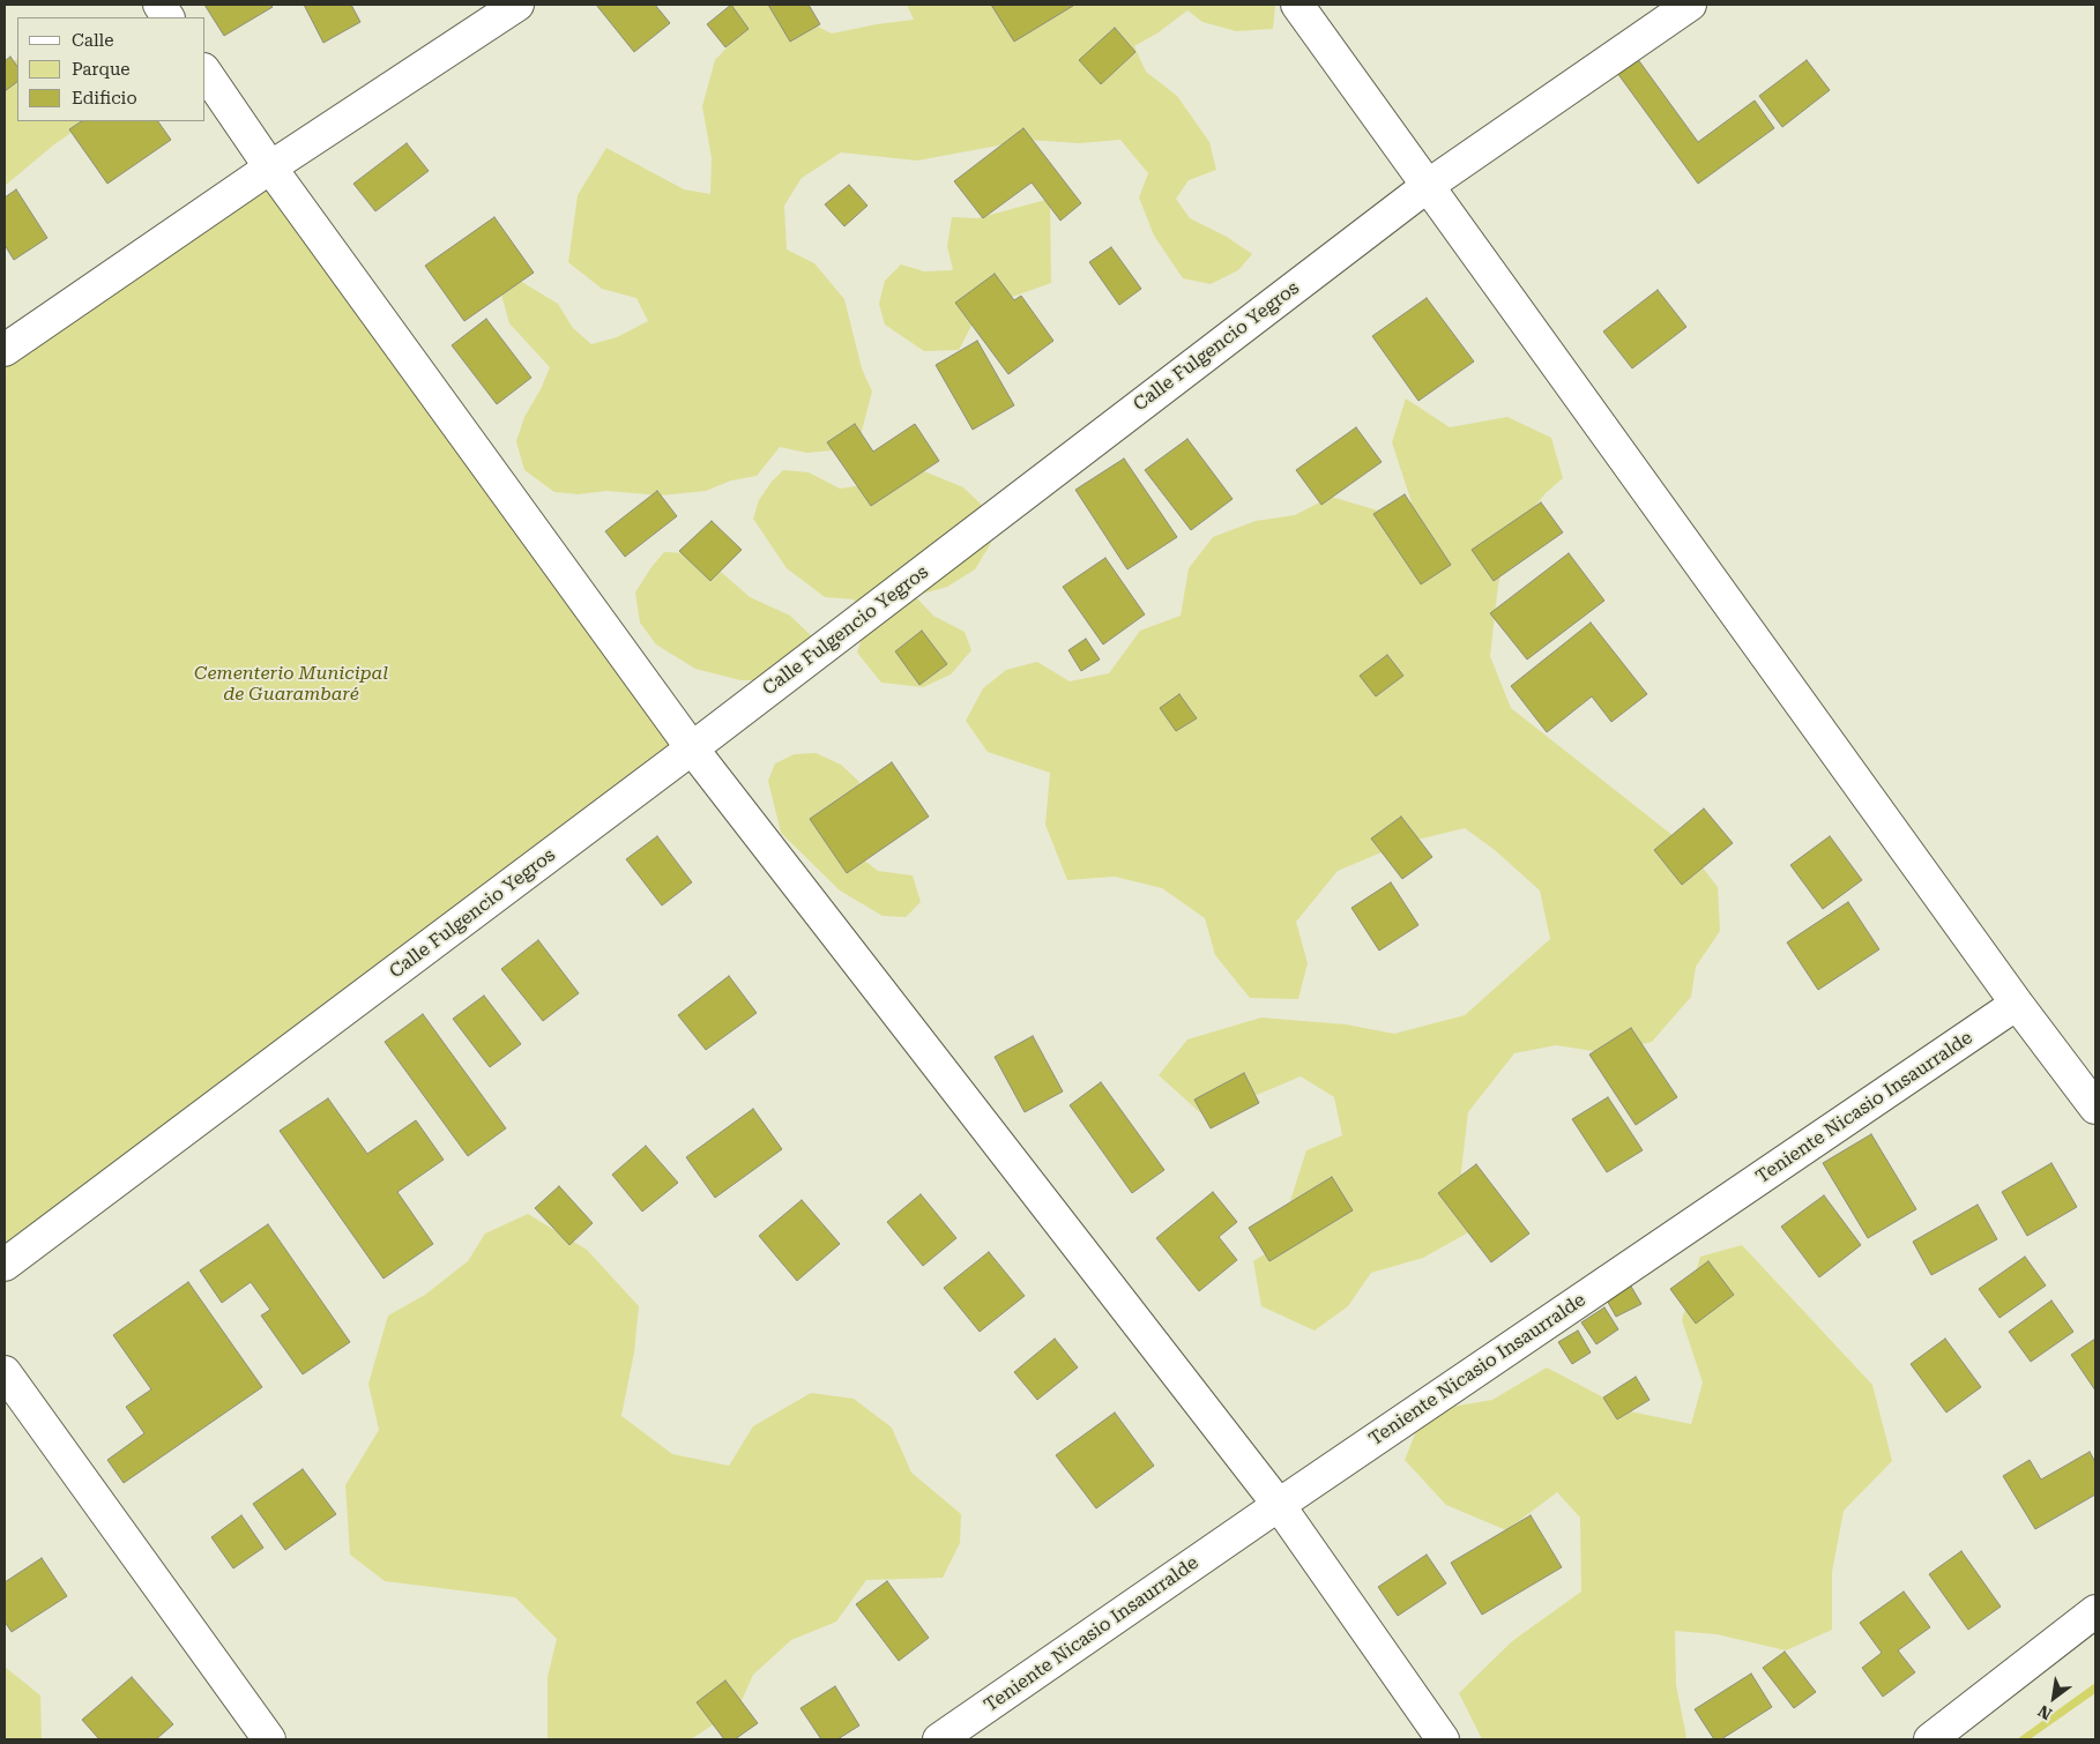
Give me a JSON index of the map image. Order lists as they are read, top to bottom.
{
  "streets": {
    "street": ["Calle Fulgencio Yegros", "Teniente Nicasio Insaurralde"]
  },
  "parks": ["Cementerio Municipal de Guarambaré"],
  "legend": ["Calle", "Parque", "Edificio"],
  "north": "bottom left"
}
